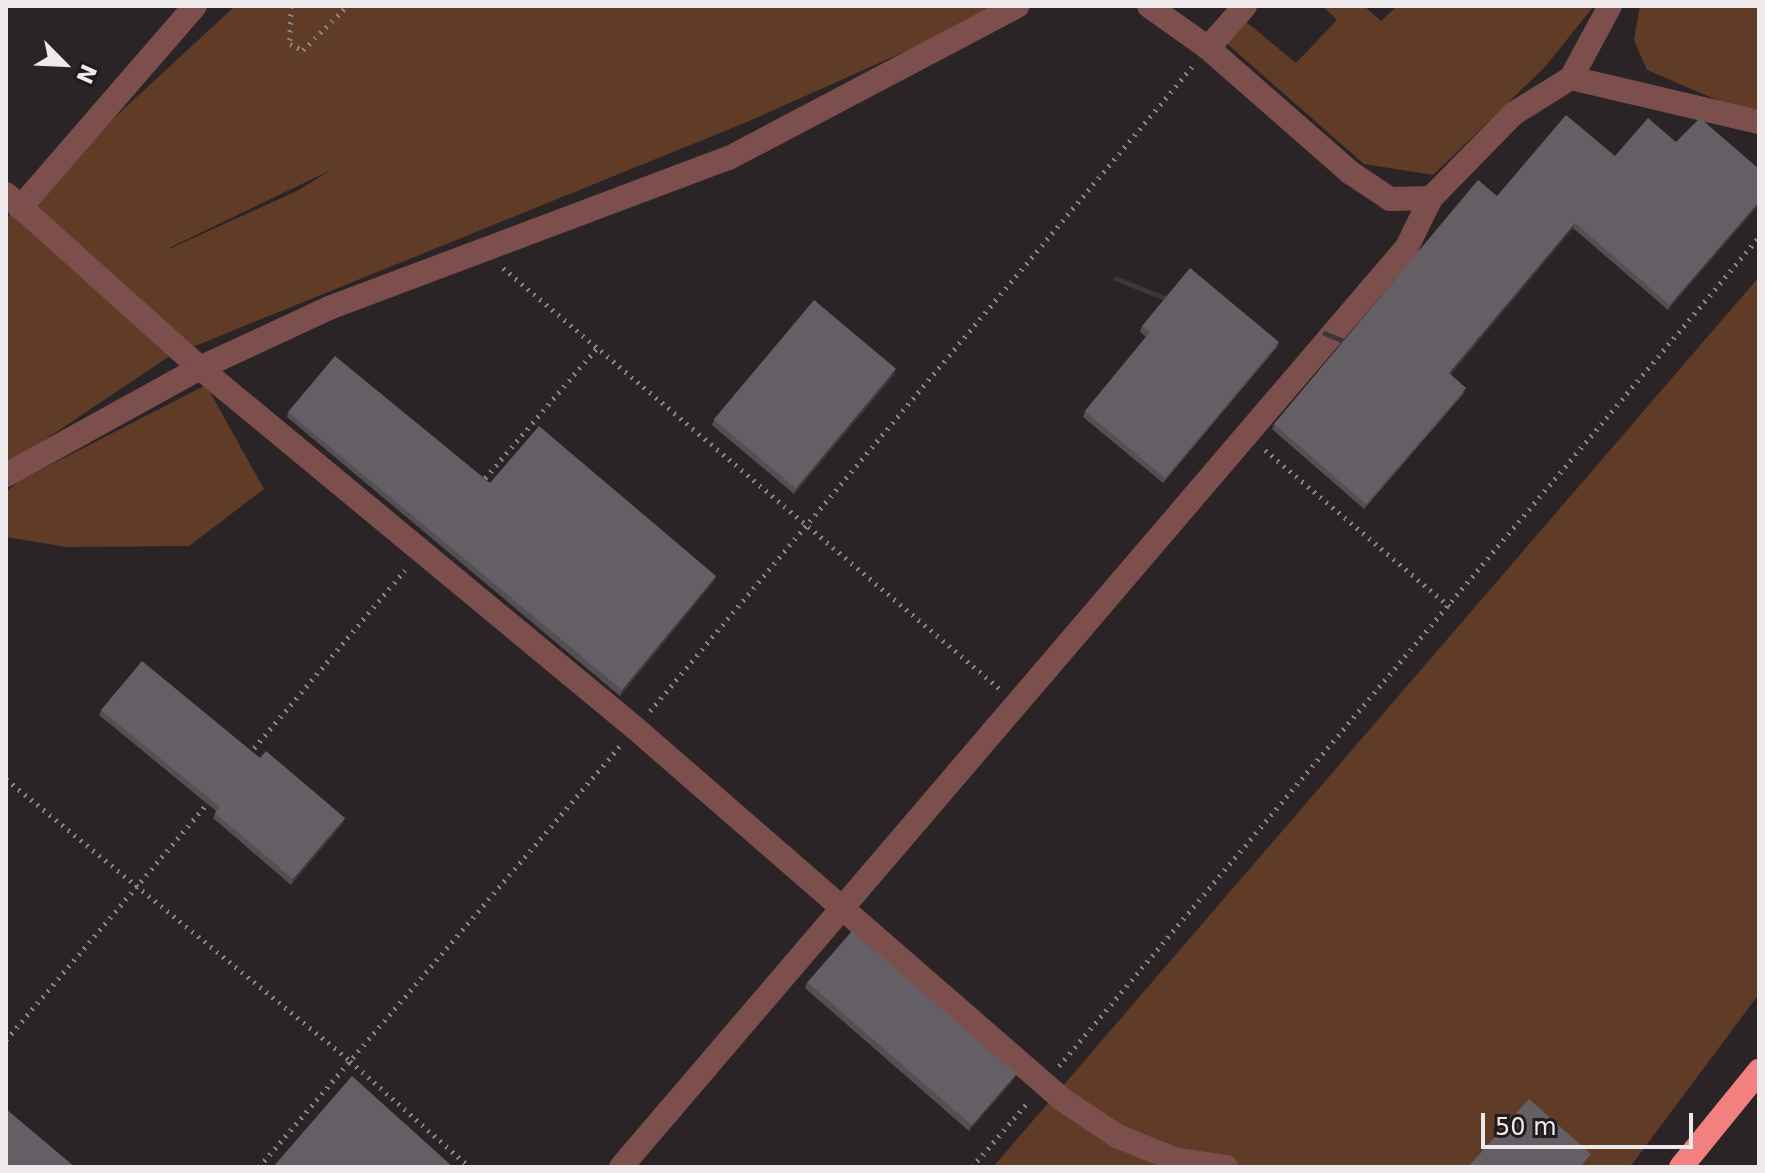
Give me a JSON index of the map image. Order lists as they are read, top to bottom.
{
  "scale_bar": "50 m",
  "north": "bottom right"
}
